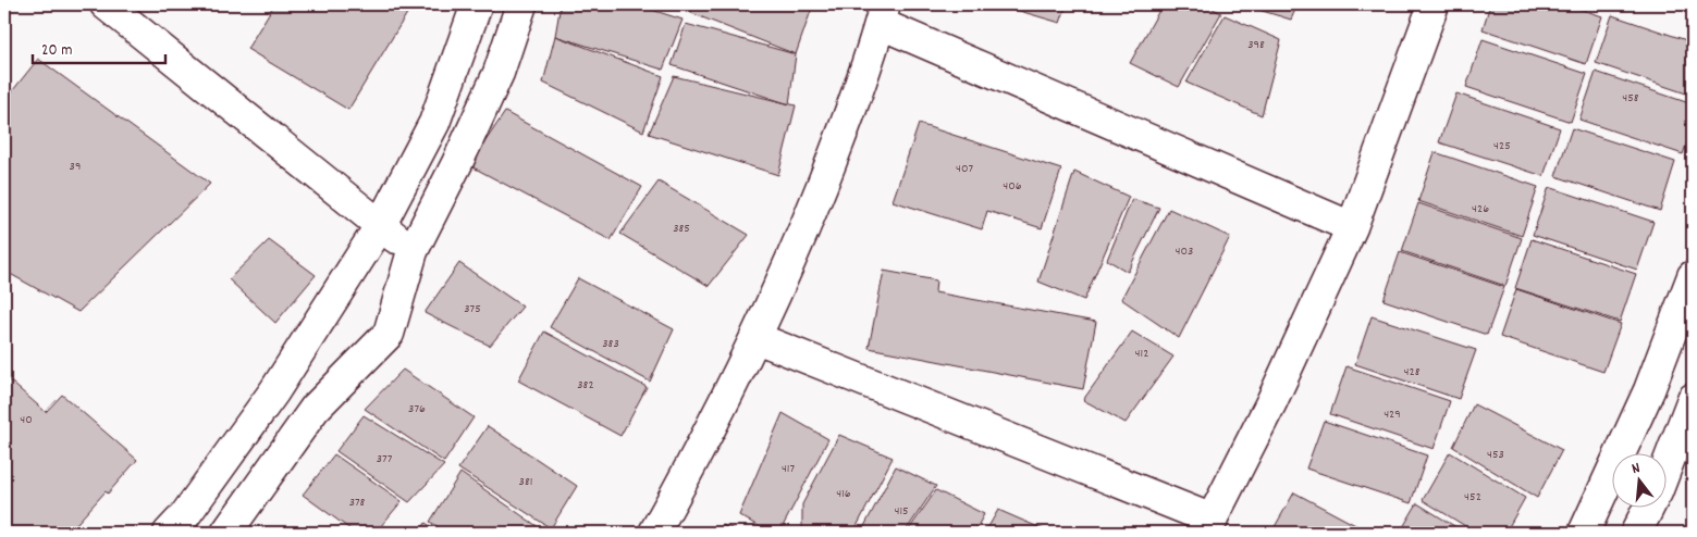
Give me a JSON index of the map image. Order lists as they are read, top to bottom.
{
  "house_numbers": [
    "398",
    "458",
    "425",
    "39",
    "407",
    "406",
    "426",
    "385",
    "403",
    "375",
    "383",
    "412",
    "428",
    "382",
    "376",
    "429",
    "40",
    "453",
    "377",
    "417",
    "381",
    "416",
    "452",
    "378",
    "415"
  ],
  "scale_bar": "20 m",
  "north": "top"
}
